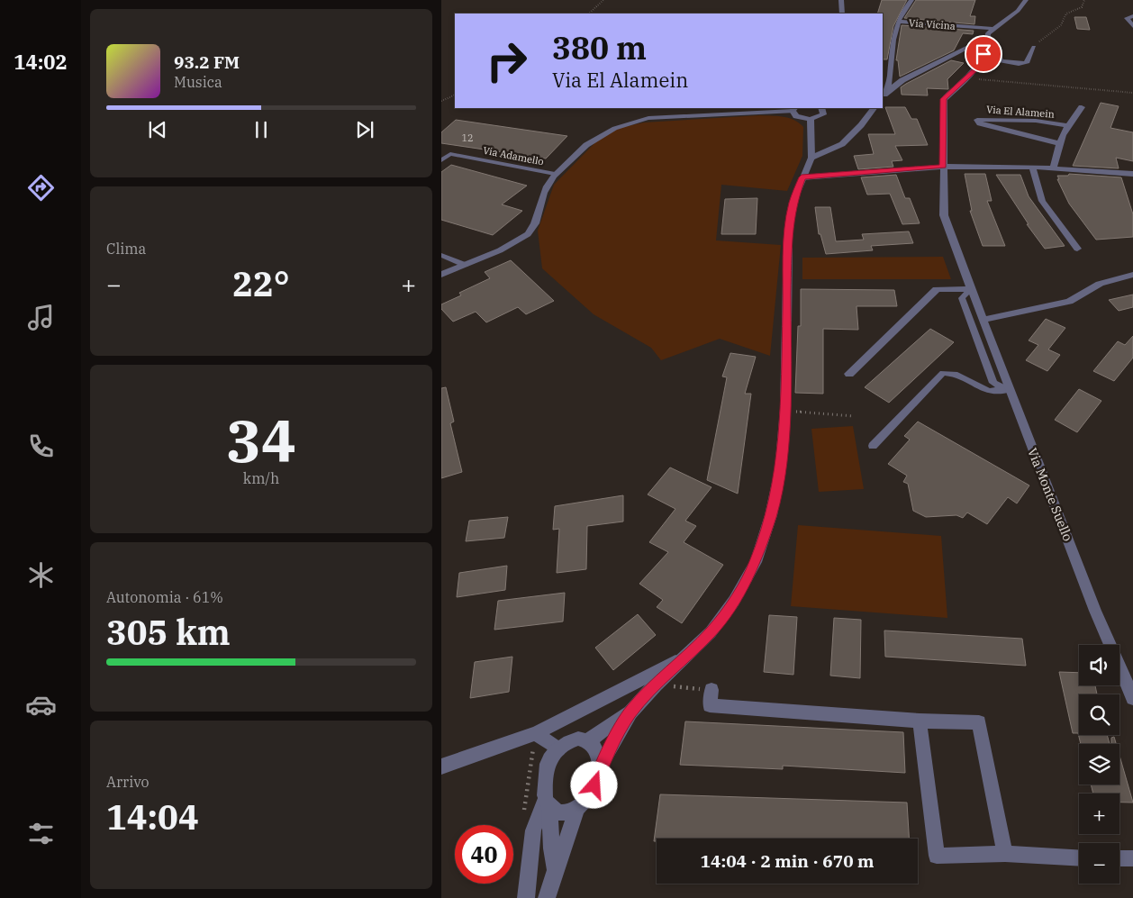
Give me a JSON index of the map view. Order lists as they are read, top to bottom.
{
  "streets": {
    "street": [
      "Via Vicina",
      "Via El Alamein",
      "Via Adamello",
      "Via Monte Suello"
    ]
  },
  "crossings": [
    ["Via Vicina", "Via Monte Suello"]
  ],
  "house_numbers": ["12"],
  "page": {
    "tabs": "14:02",
    "turn": ["380 m", "Via El Alamein"],
    "song": ["93.2 FM", "Musica"],
    "tile": [
      "Clima",
      ["34", "km/h"],
      ["Autonomia · 61%", "305 km"],
      ["Arrivo", "14:04"]
    ],
    "heat": ["−", "22°", "+"],
    "map_buttons": ["+", "−"],
    "limit": "40",
    "trip": "14:04 · 2 min · 670 m"
  }
}
